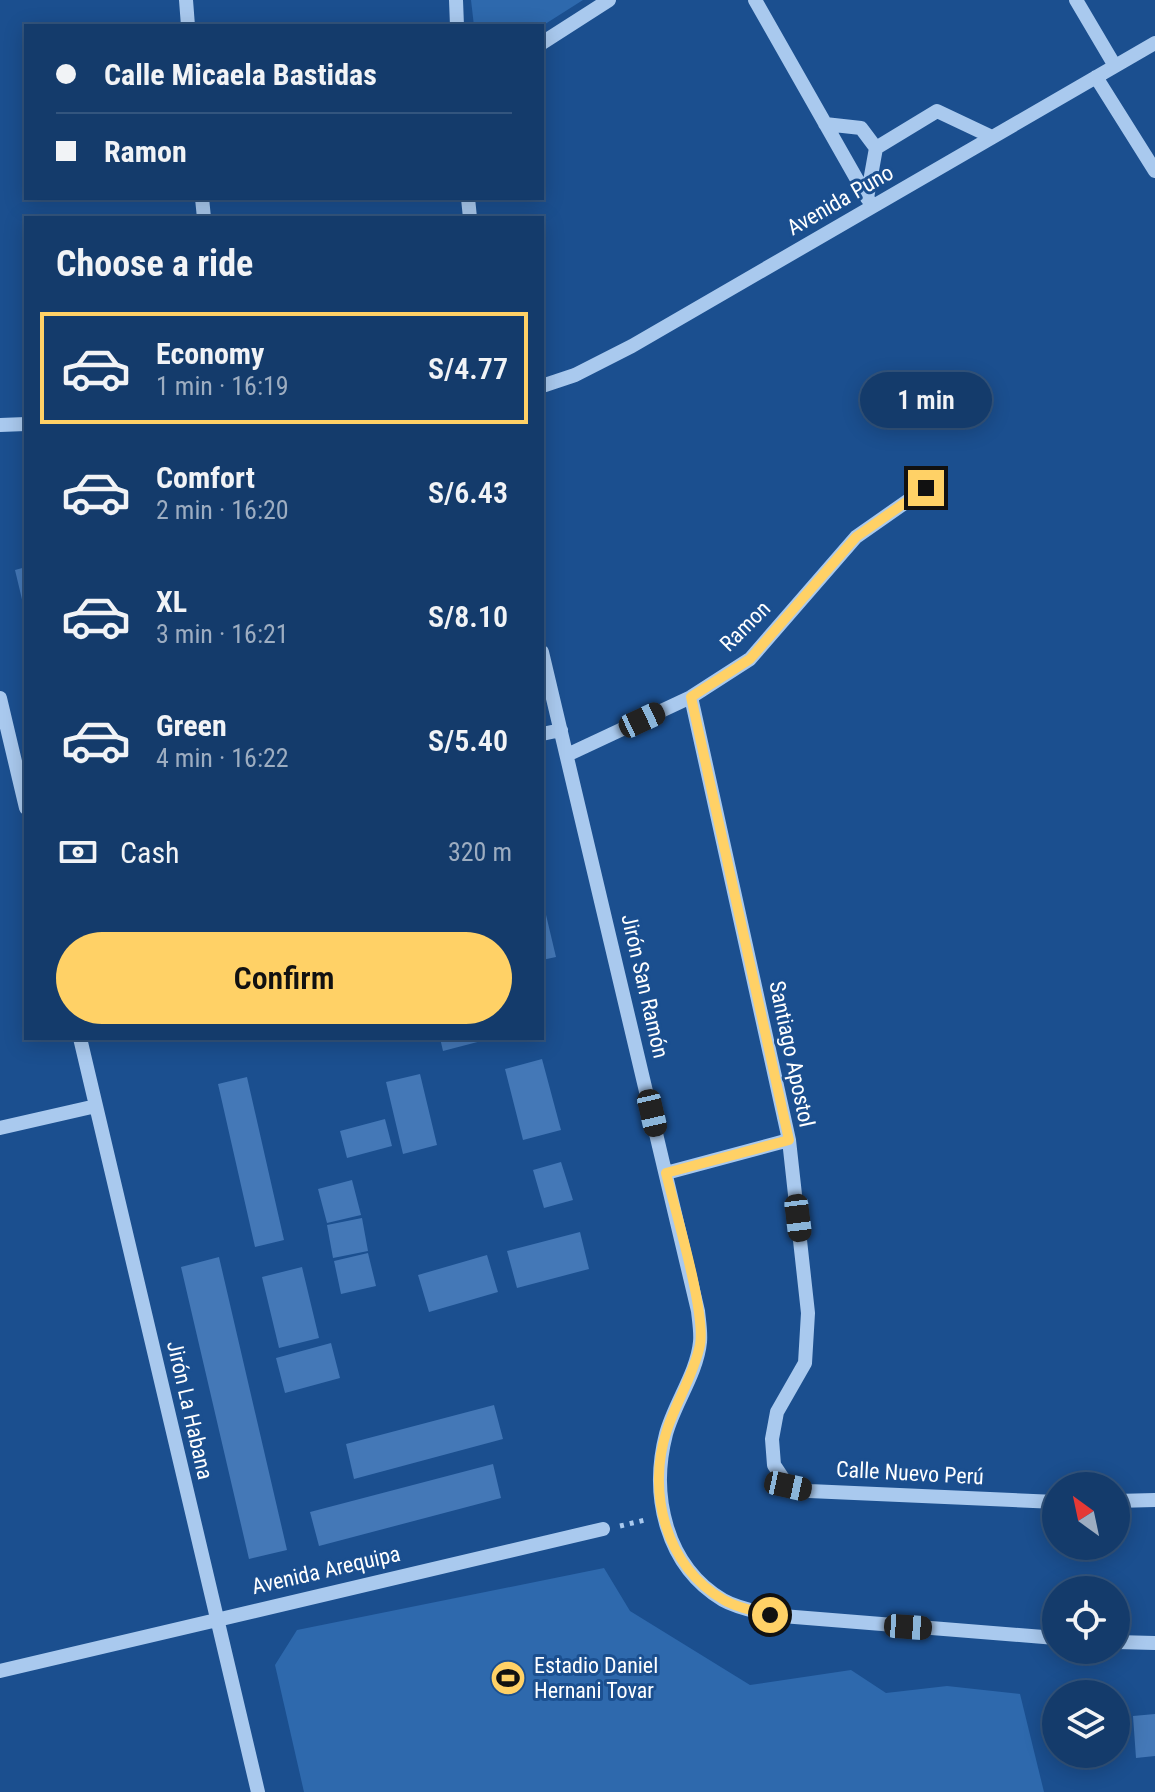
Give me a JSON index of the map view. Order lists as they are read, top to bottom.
{
  "streets": {
    "street": [
      "Avenida Puno",
      "Ramon",
      "Jirón San Ramón",
      "Santiago Apostol",
      "Jirón La Habana",
      "Calle Nuevo Perú",
      "Avenida Arequipa"
    ]
  },
  "crossings": [
    ["Ramon", "Jirón San Ramón"],
    ["Ramon", "Santiago Apostol"],
    ["Santiago Apostol", "Calle Nuevo Perú"],
    ["Jirón La Habana", "Avenida Arequipa"]
  ],
  "places": {
    "sports": ["Estadio Daniel Hernani Tovar"]
  },
  "north": "top left",
  "page": {
    "banner": ["Calle Micaela Bastidas", "Ramon"],
    "heading": "Choose a ride",
    "list": [
      {
        "name": "Economy",
        "note": "1 min · 16:19",
        "value": "S/4.77"
      },
      {
        "name": "Comfort",
        "note": "2 min · 16:20",
        "value": "S/6.43"
      },
      {
        "name": "XL",
        "note": "3 min · 16:21",
        "value": "S/8.10"
      },
      {
        "name": "Green",
        "note": "4 min · 16:22",
        "value": "S/5.40"
      }
    ],
    "bubble": "1 min",
    "pay": ["Cash", "320 m"],
    "buttons": "Confirm"
  }
}
